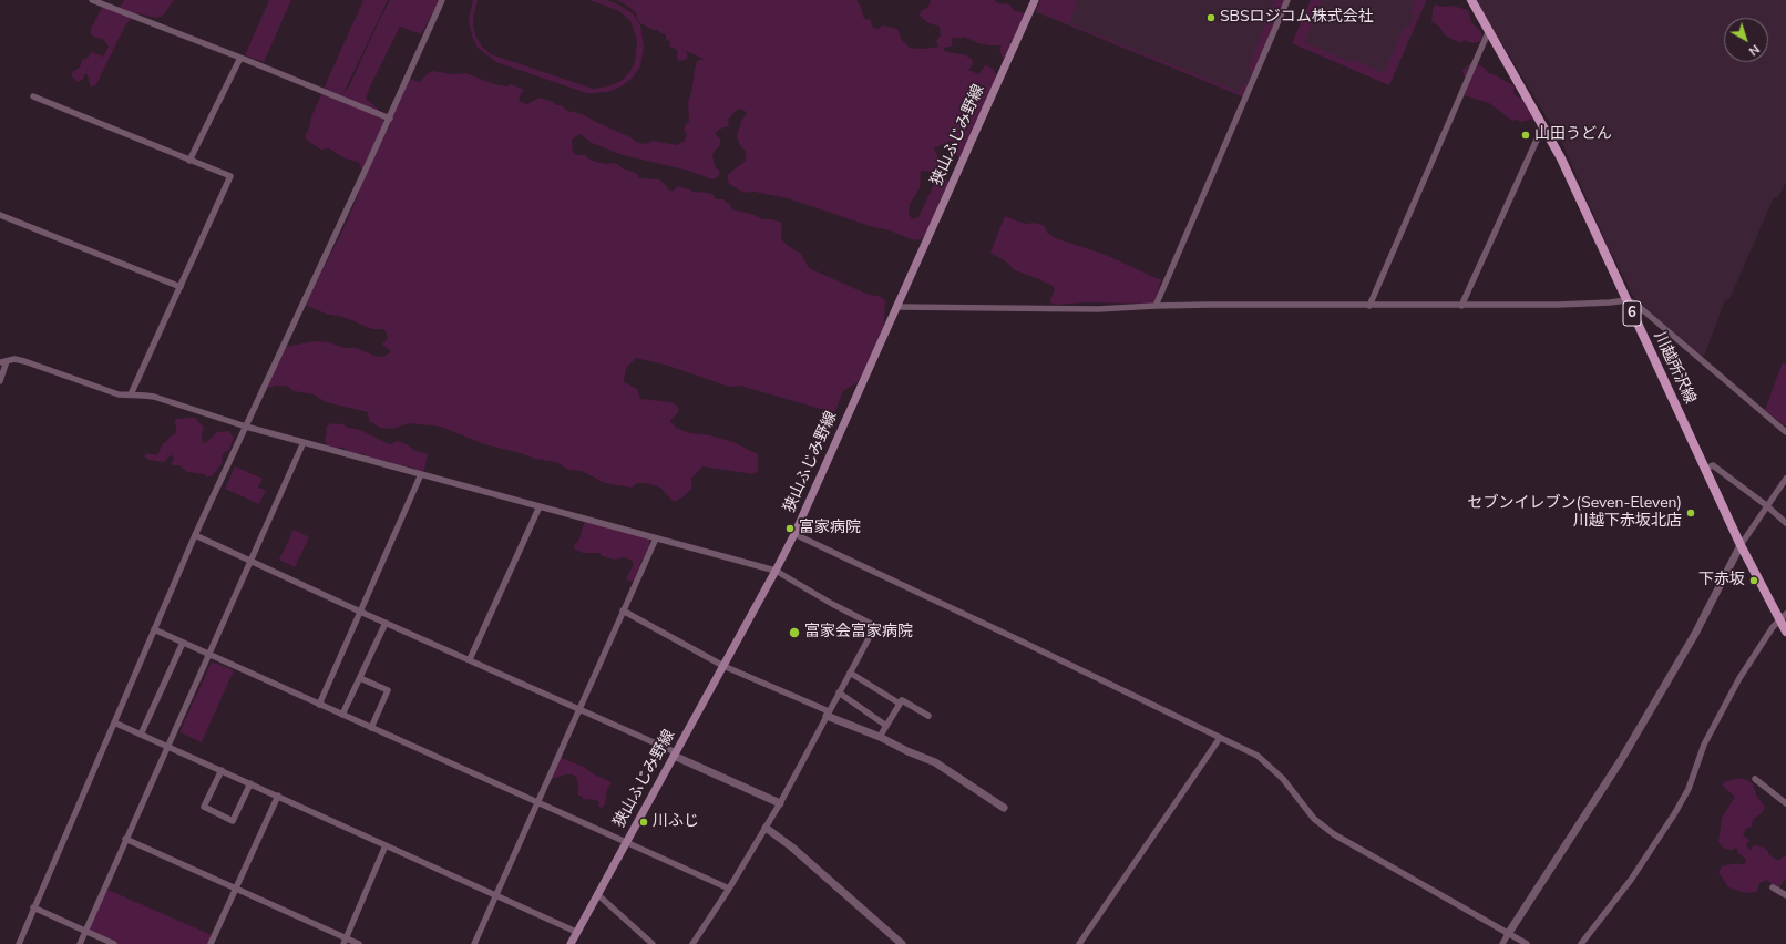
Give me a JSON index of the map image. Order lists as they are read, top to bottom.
{
  "streets": {
    "main road": ["狭山ふじみ野線", "6", "川越所沢線"]
  },
  "places": [
    "SBSロジコム株式会社",
    "山田うどん",
    "セブンイレブン(Seven-Eleven) 川越下赤坂北店",
    "富家病院",
    "下赤坂",
    "富家会富家病院",
    "川ふじ"
  ],
  "north": "bottom right"
}
